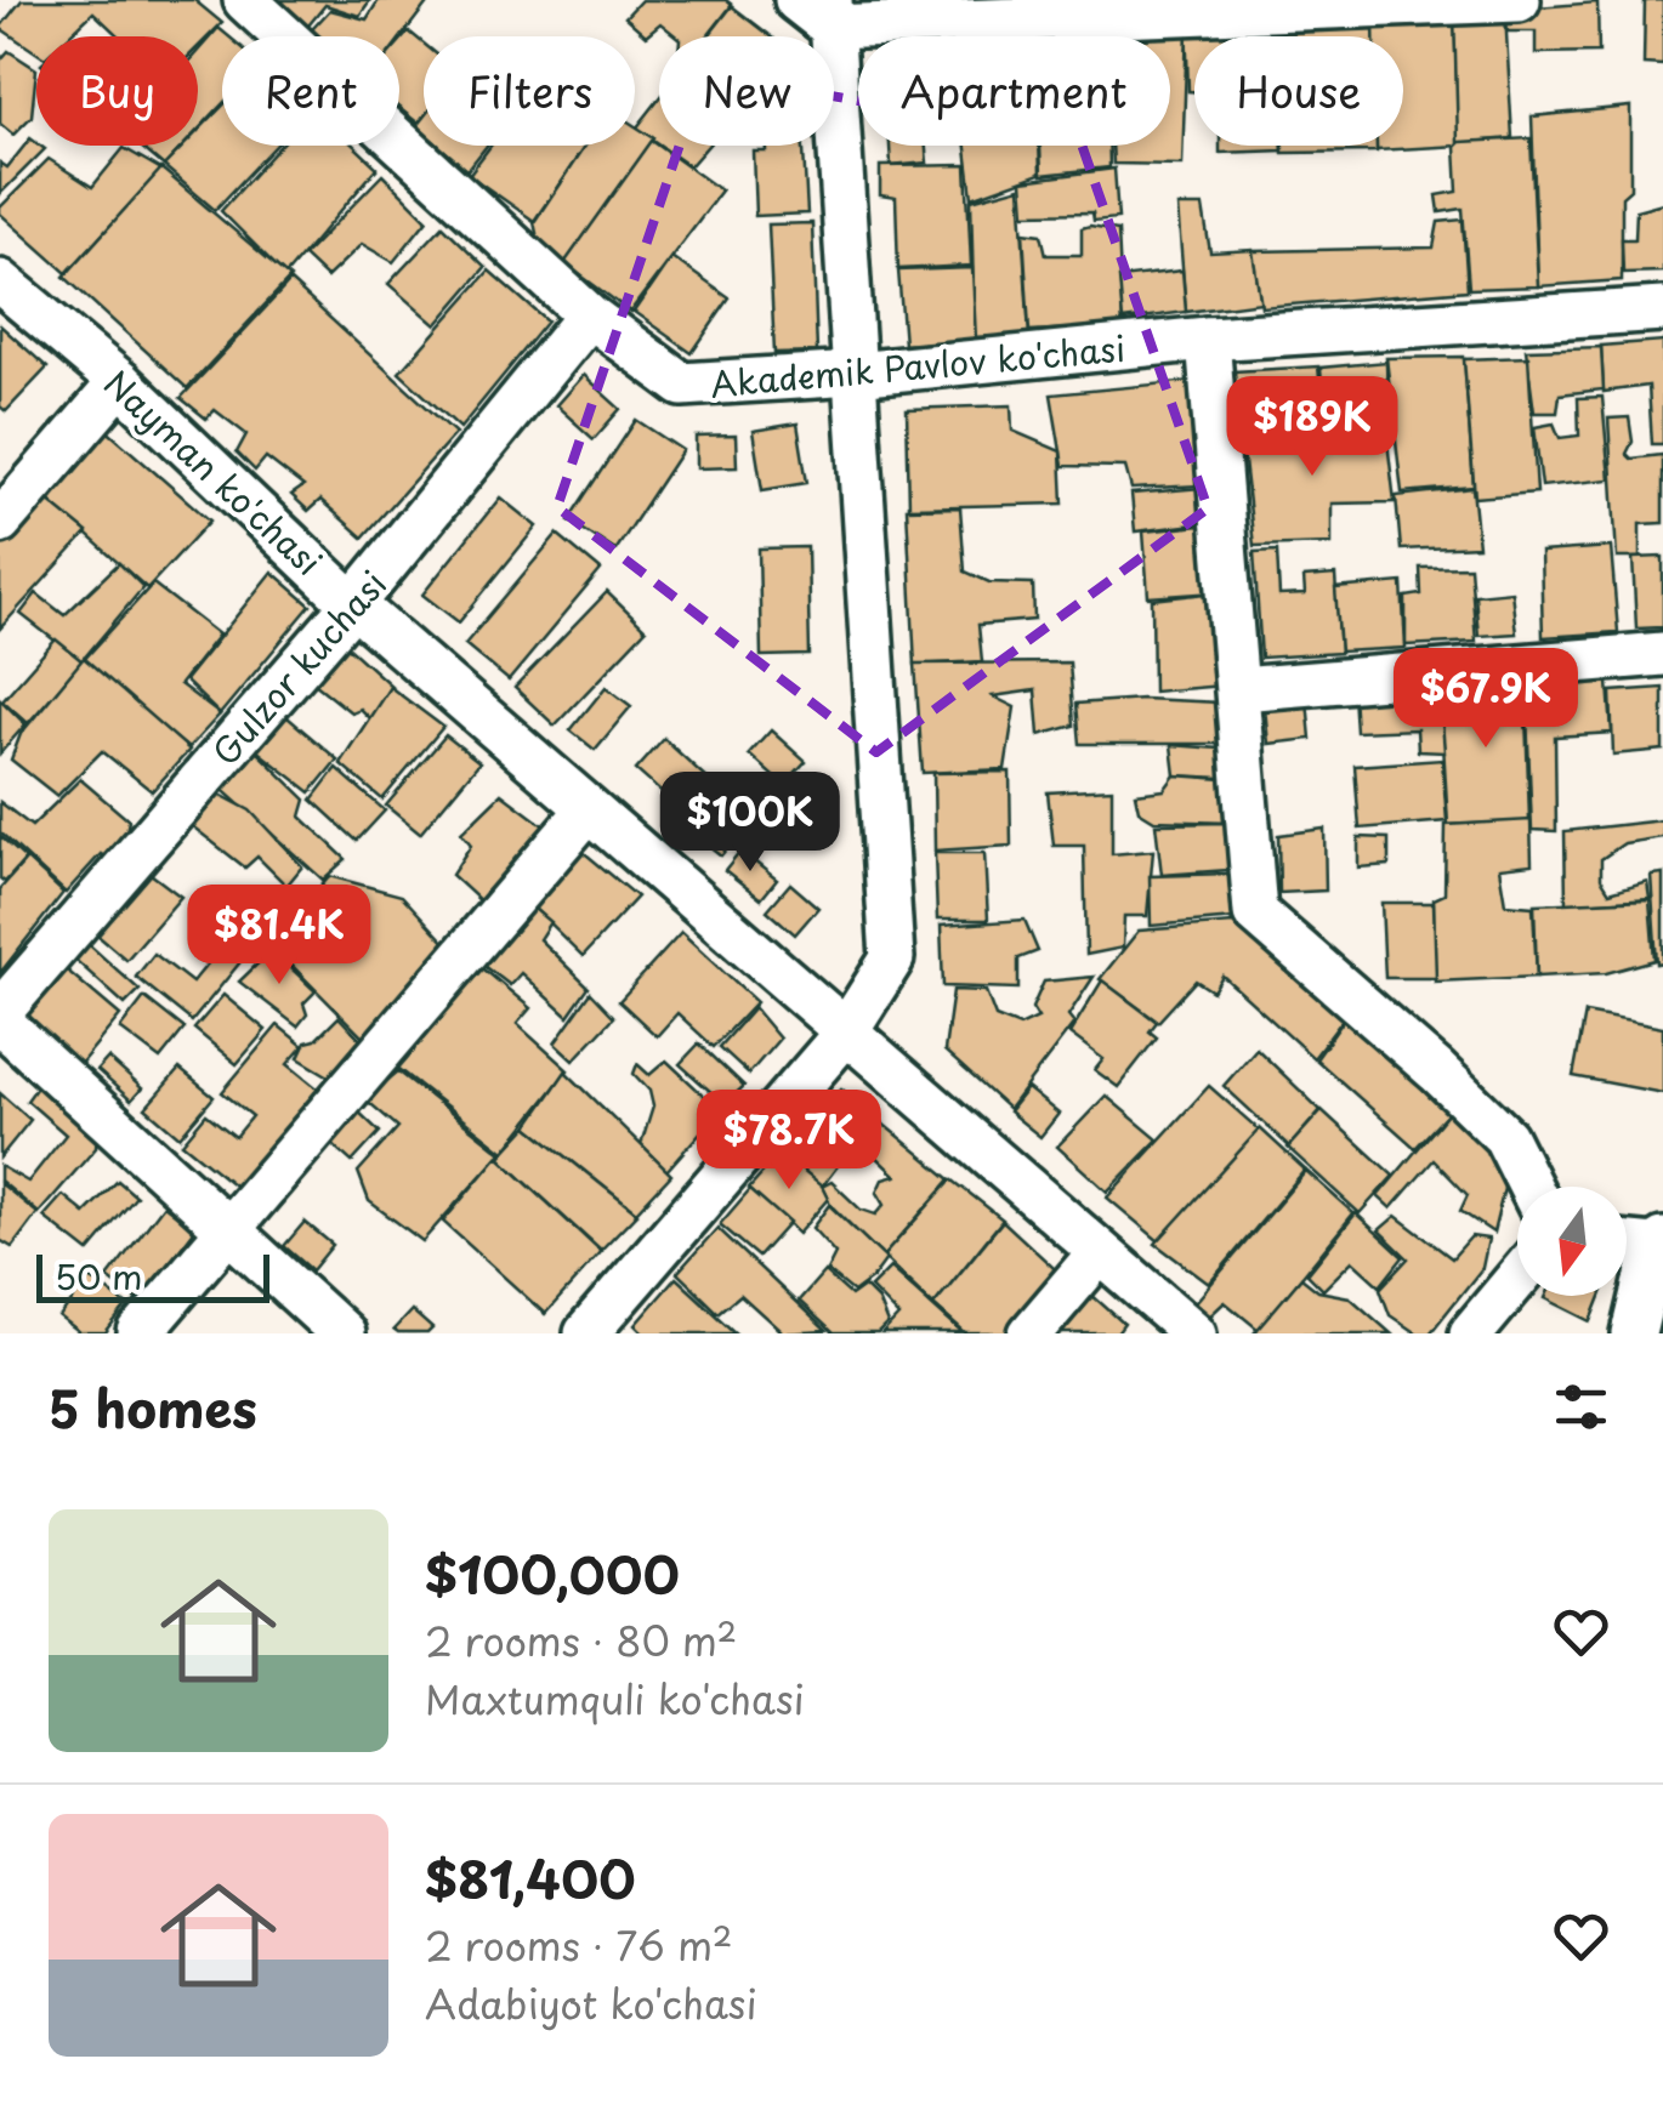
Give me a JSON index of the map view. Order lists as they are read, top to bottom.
{
  "streets": {
    "street": ["Akademik Pavlov ko'chasi", "Nayman ko'chasi", "Gulzor kuchasi"]
  },
  "crossings": [
    ["Akademik Pavlov ko'chasi", "Gulzor kuchasi"],
    ["Nayman ko'chasi", "Gulzor kuchasi"]
  ],
  "scale_bar": "50 m",
  "north": "bottom",
  "page": {
    "chip": [
      "Buy",
      "Rent",
      "Filters",
      "New",
      "Apartment",
      "House"
    ],
    "price": [
      "$189K",
      "$67.9K",
      "$100K",
      "$81.4K",
      "$78.7K"
    ],
    "scale": "50 m",
    "heading": "5 homes",
    "list": [
      {
        "name": "$100,000",
        "note": "2 rooms · 80 m² · Maxtumquli ko'chasi"
      },
      {
        "name": "$81,400",
        "note": "2 rooms · 76 m² · Adabiyot ko'chasi"
      }
    ]
  }
}
